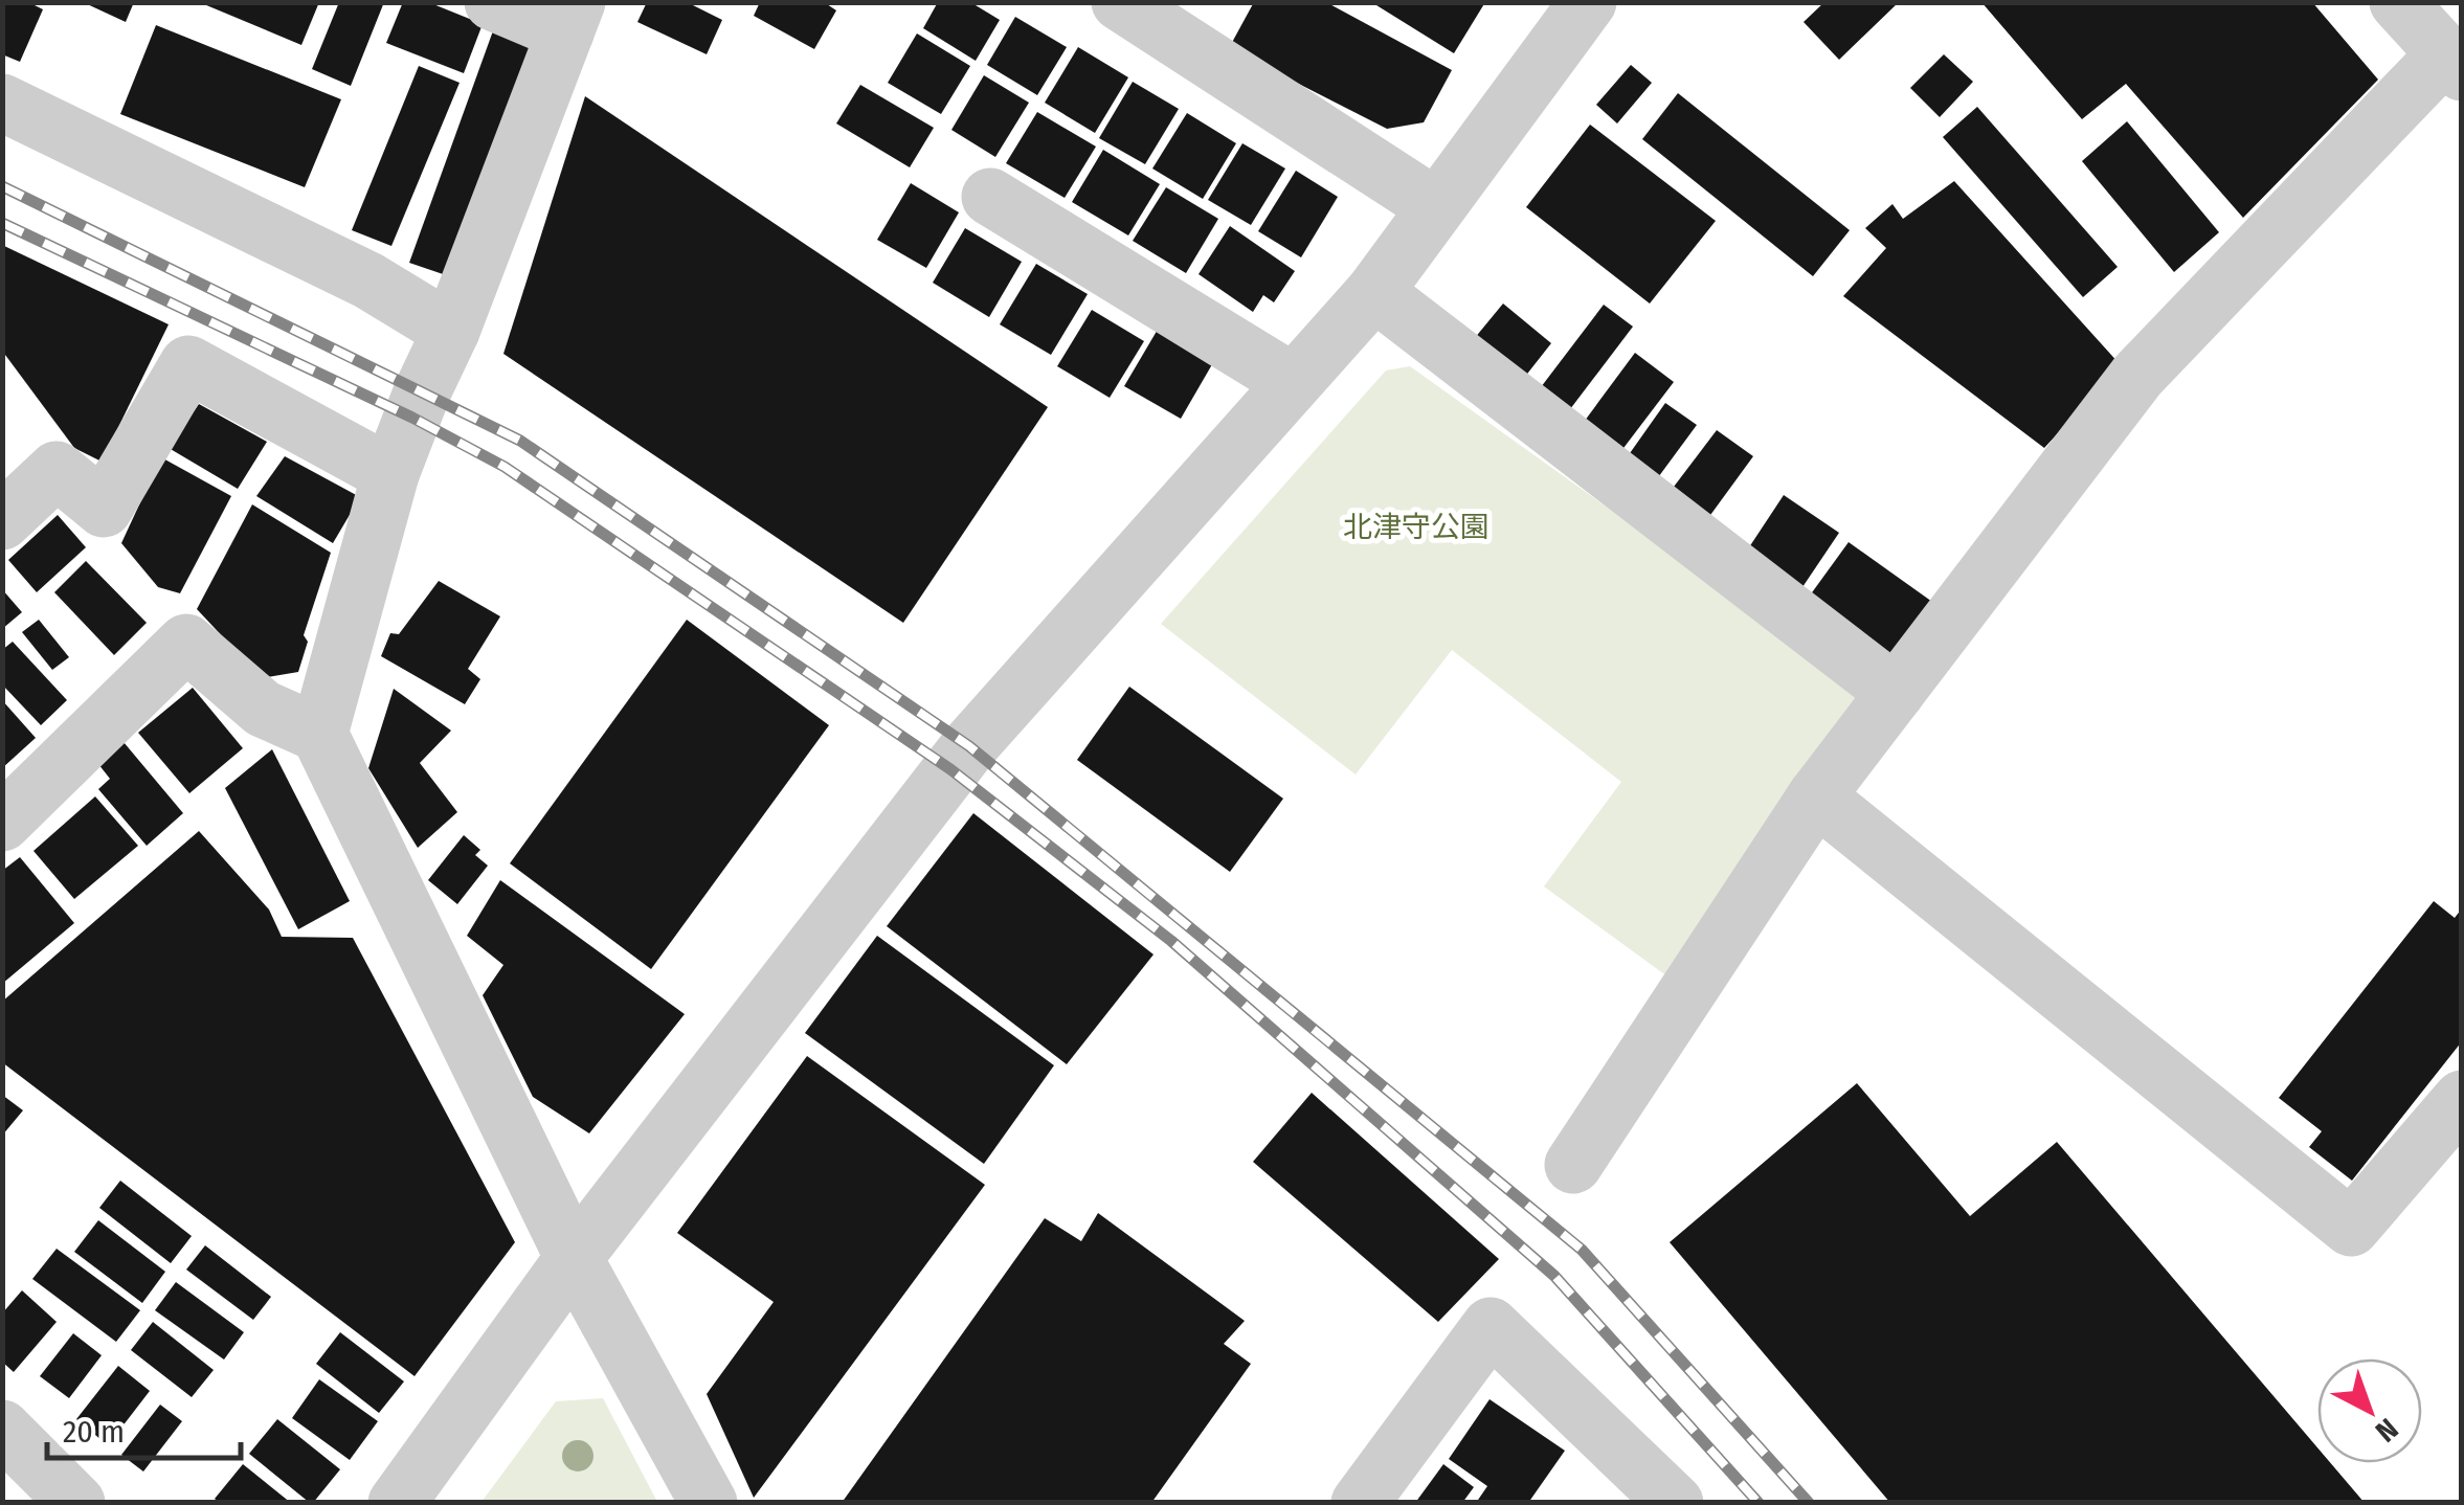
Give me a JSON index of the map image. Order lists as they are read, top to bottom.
{
  "parks": ["北津守公園"],
  "scale_bar": "20 m",
  "north": "bottom right"
}
